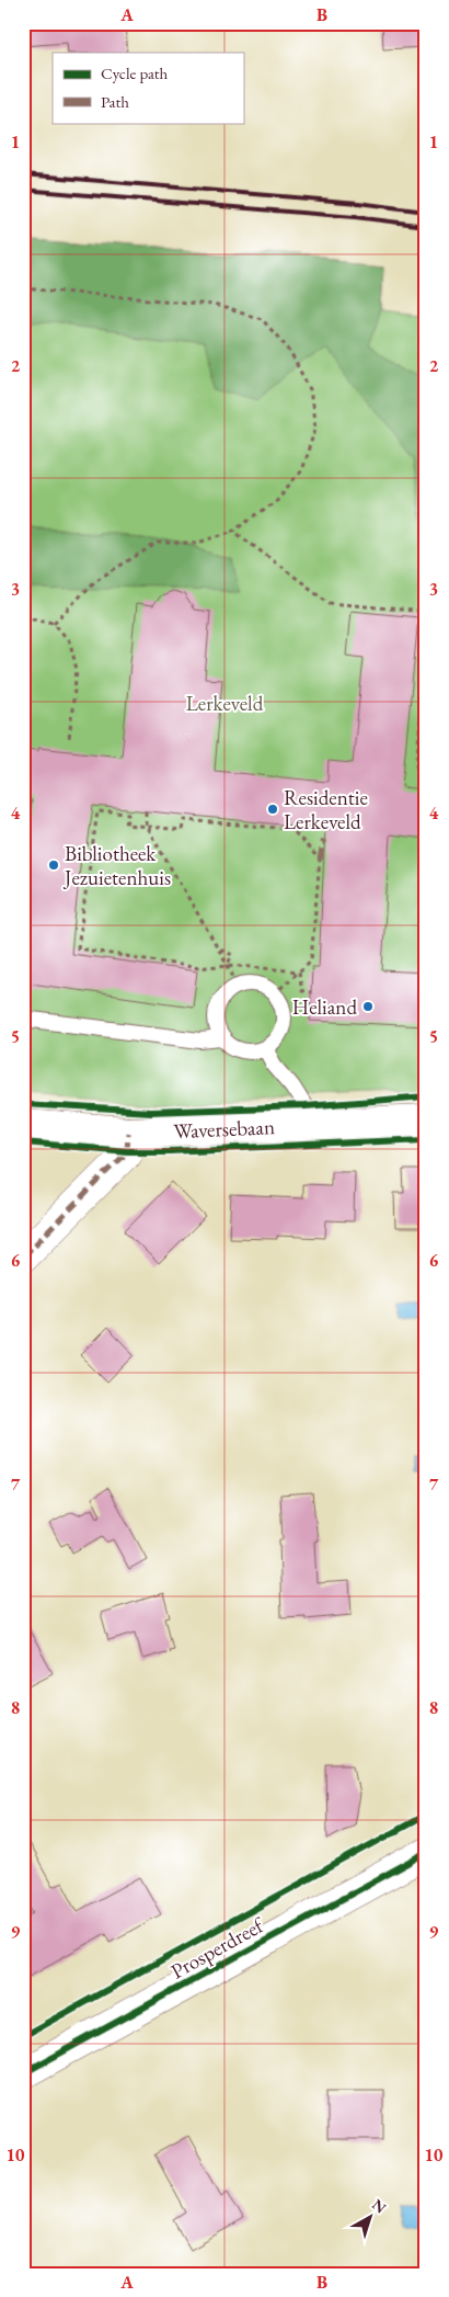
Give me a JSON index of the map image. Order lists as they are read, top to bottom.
{
  "streets": {
    "street": ["Waversebaan", "Prosperdreef"]
  },
  "parks": ["Lerkeveld"],
  "places": ["Residentie Lerkeveld", "Bibliotheek Jezuietenhuis", "Heliand"],
  "legend": ["Cycle path", "Path"],
  "north": "top right",
  "grid": {
    "columns": ["A", "B"],
    "rows": [
      "1",
      "2",
      "3",
      "4",
      "5",
      "6",
      "7",
      "8",
      "9",
      "10"
    ]
  }
}
